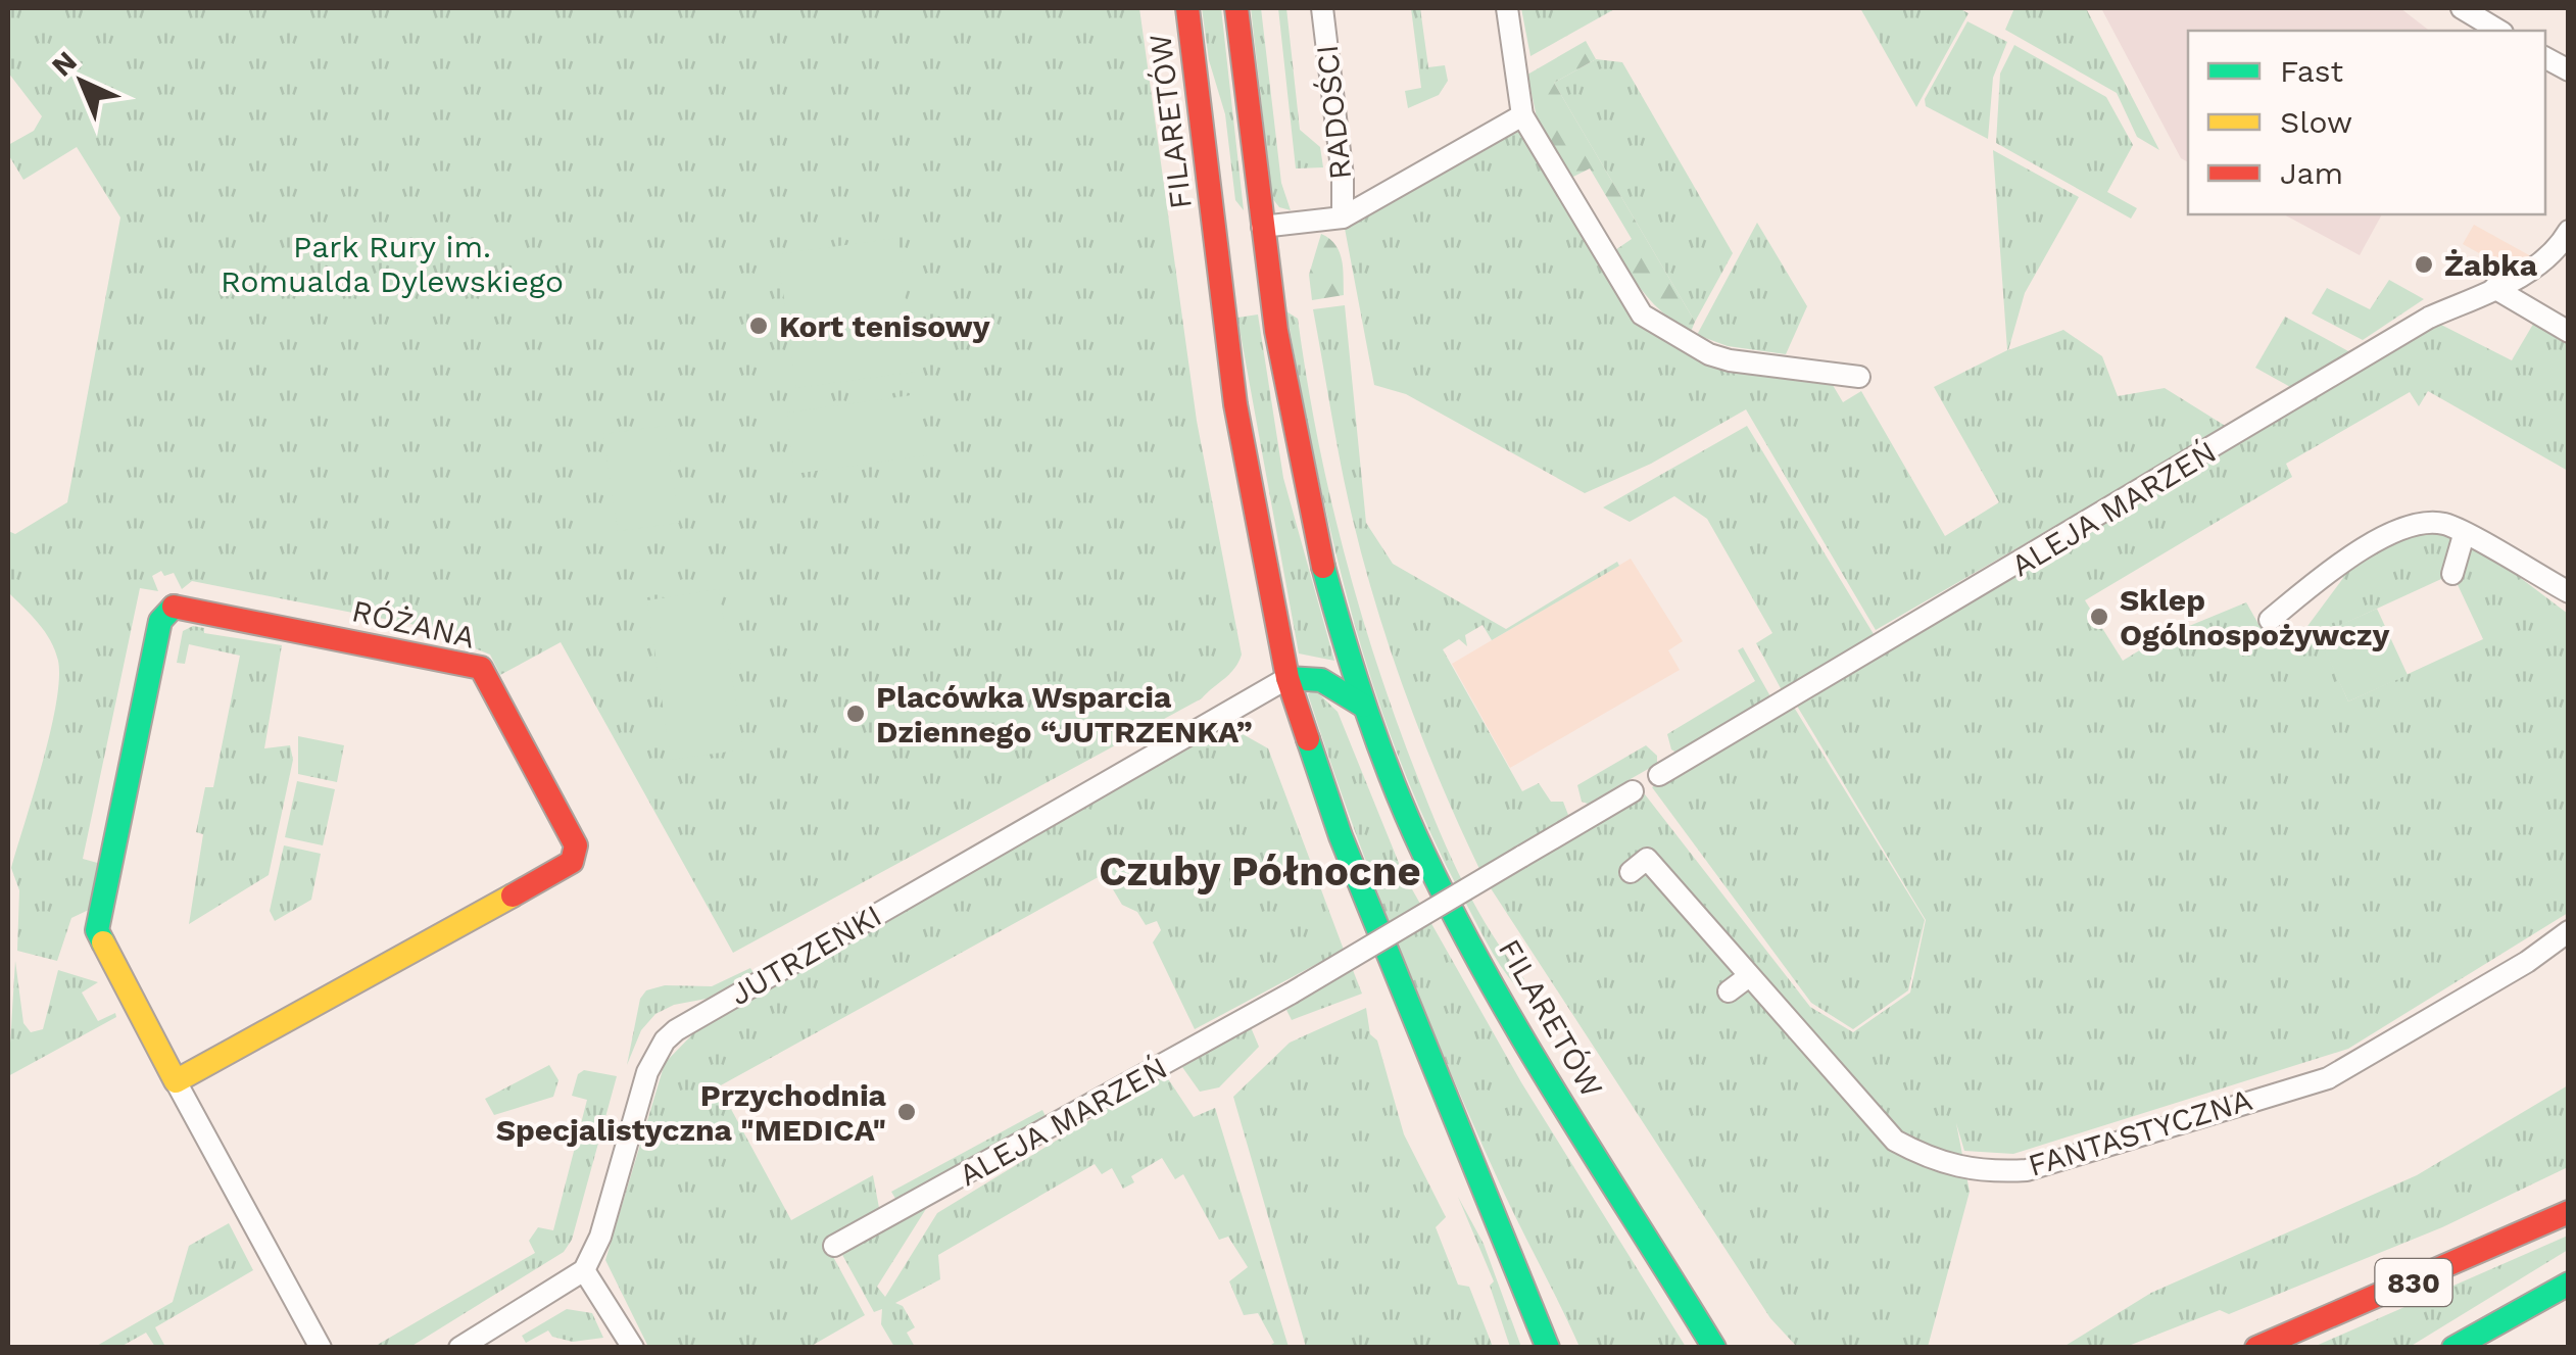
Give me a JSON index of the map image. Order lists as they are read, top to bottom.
{
  "streets": {
    "main road": ["FILARETÓW", "RÓŻANA", "830"],
    "street": [
      "RADOŚCI",
      "ALEJA MARZEŃ",
      "JUTRZENKI",
      "FANTASTYCZNA"
    ]
  },
  "crossings": [
    ["FILARETÓW", "JUTRZENKI"]
  ],
  "districts": ["Czuby Północne"],
  "parks": ["Park Rury im. Romualda Dylewskiego"],
  "places": [
    "Żabka",
    "Kort tenisowy",
    "Sklep Ogólnospożywczy",
    "Placówka Wsparcia Dziennego “JUTRZENKA”",
    "Przychodnia Specjalistyczna \"MEDICA\""
  ],
  "legend": ["Fast", "Slow", "Jam"],
  "north": "top left"
}
